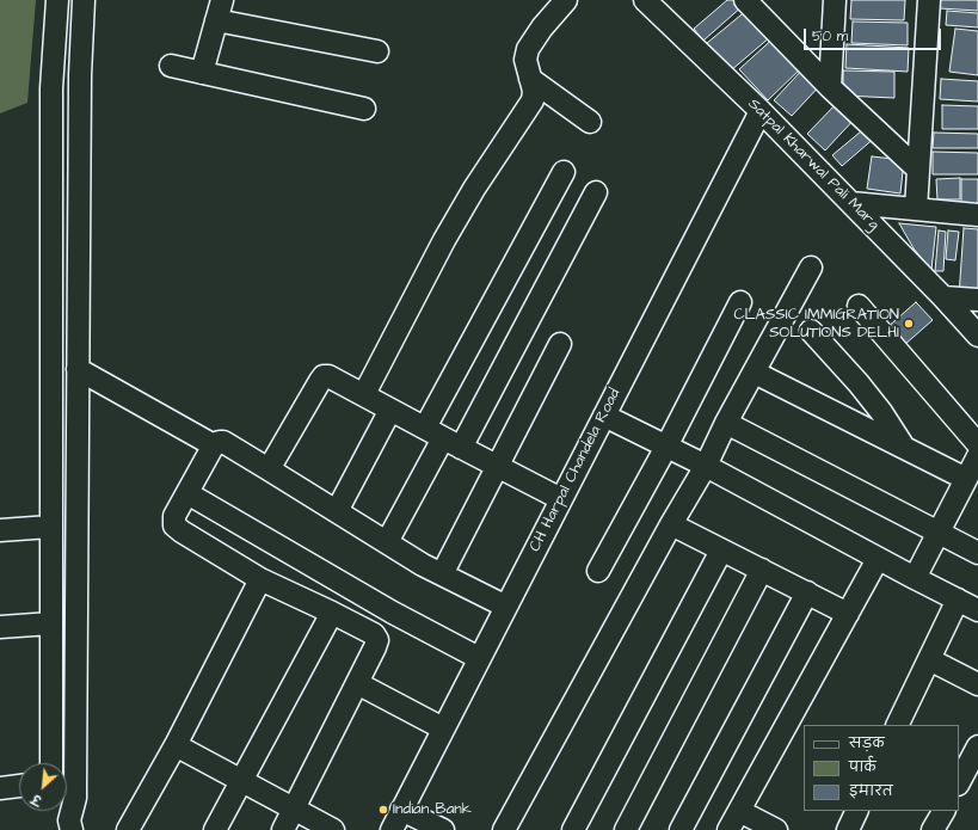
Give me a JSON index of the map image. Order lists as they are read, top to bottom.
{
  "streets": {
    "street": ["Satpal Kharwal Pali Marg", "CH Harpal Chandela Road"]
  },
  "crossings": [
    ["Satpal Kharwal Pali Marg", "CH Harpal Chandela Road"]
  ],
  "places": ["CLASSIC IMMIGRATION SOLUTIONS DELHI", "Indian Bank"],
  "legend": ["सड़क", "पार्क", "इमारत"],
  "scale_bar": "50 m",
  "north": "bottom left"
}
